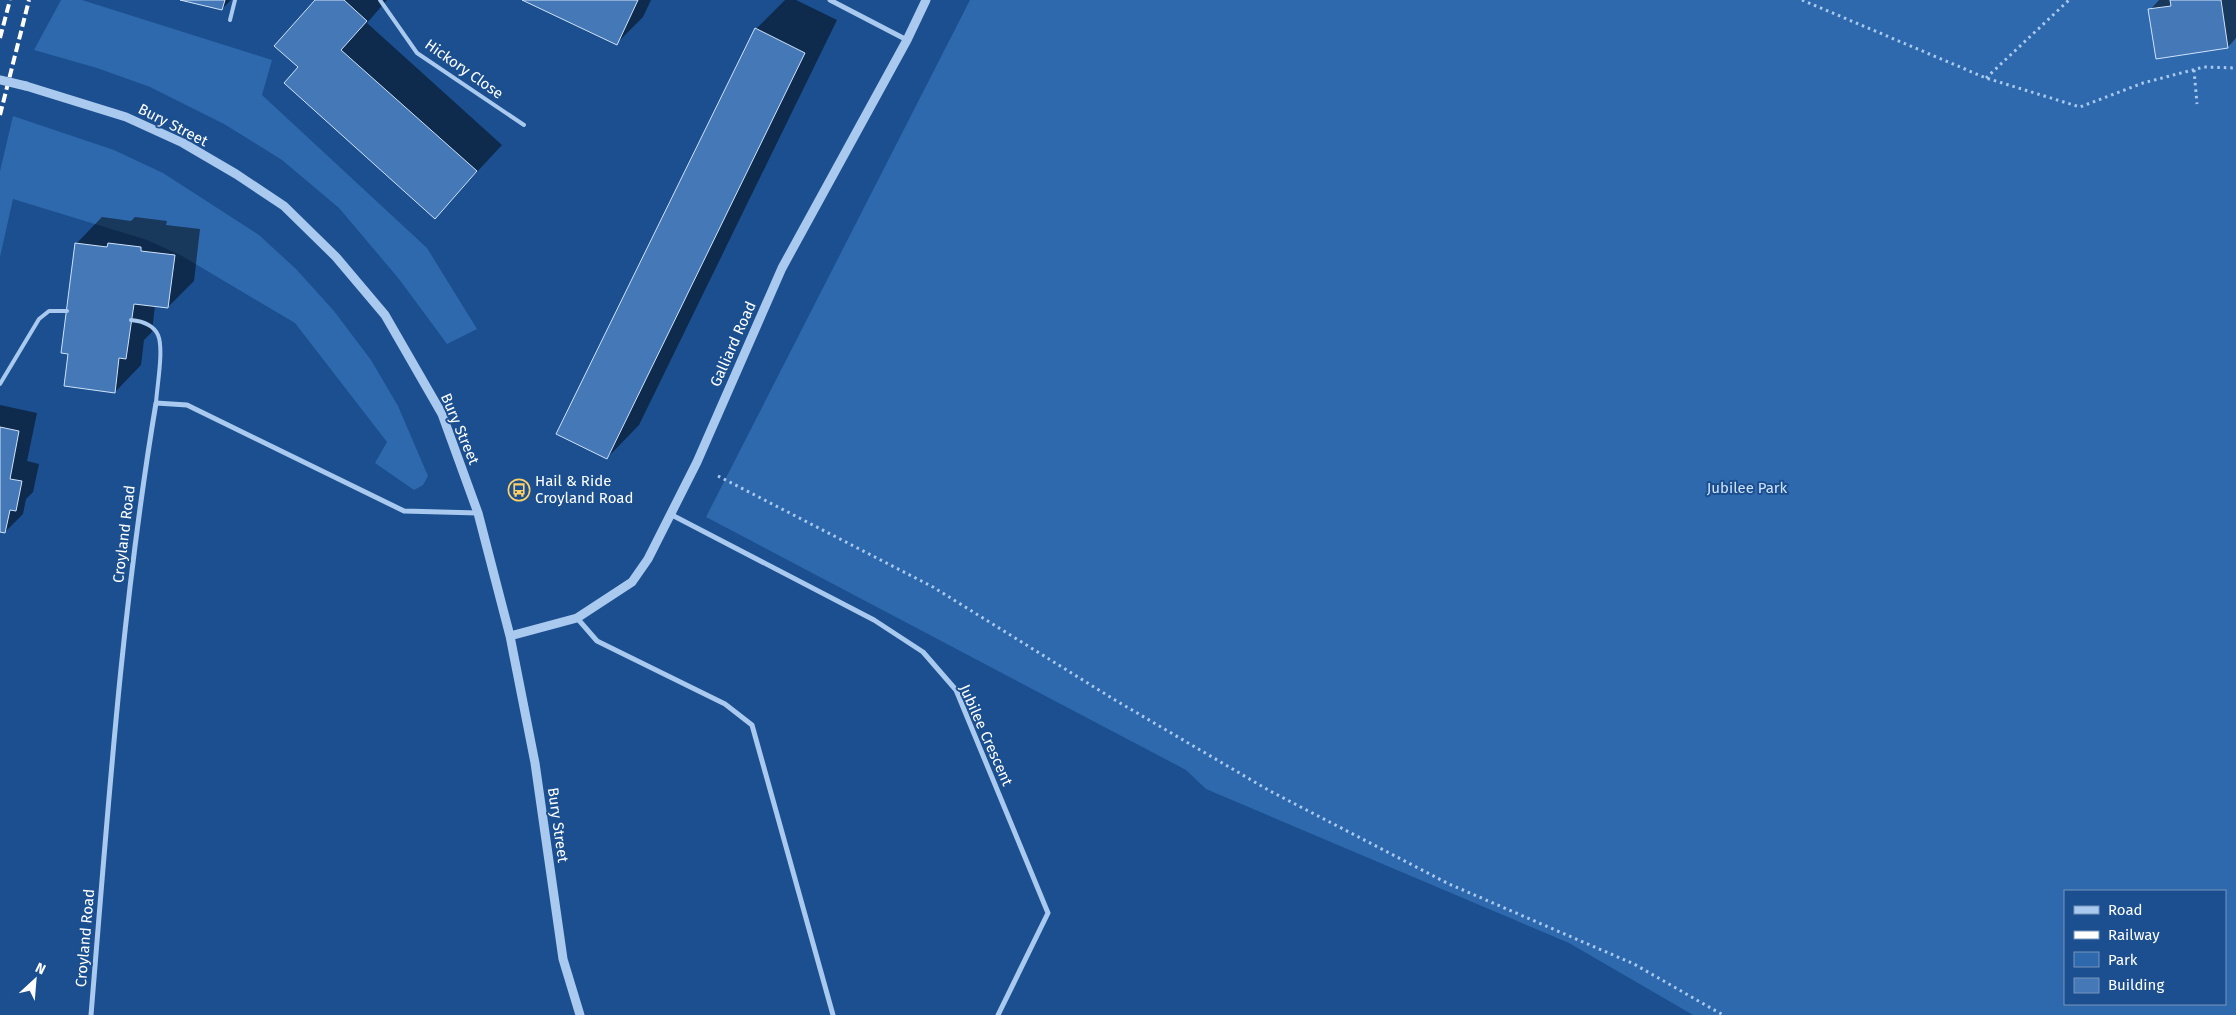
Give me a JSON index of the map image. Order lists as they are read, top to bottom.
{
  "streets": {
    "street": [
      "Bury Street",
      "Galliard Road",
      "Croyland Road",
      "Jubilee Crescent"
    ],
    "lane": ["Hickory Close"]
  },
  "crossings": [
    ["Bury Street", "Galliard Road"],
    ["Galliard Road", "Jubilee Crescent"]
  ],
  "parks": ["Jubilee Park"],
  "places": {
    "bus stop": ["Hail & Ride Croyland Road"]
  },
  "legend": [
    "Road",
    "Railway",
    "Park",
    "Building"
  ],
  "north": "top right"
}
